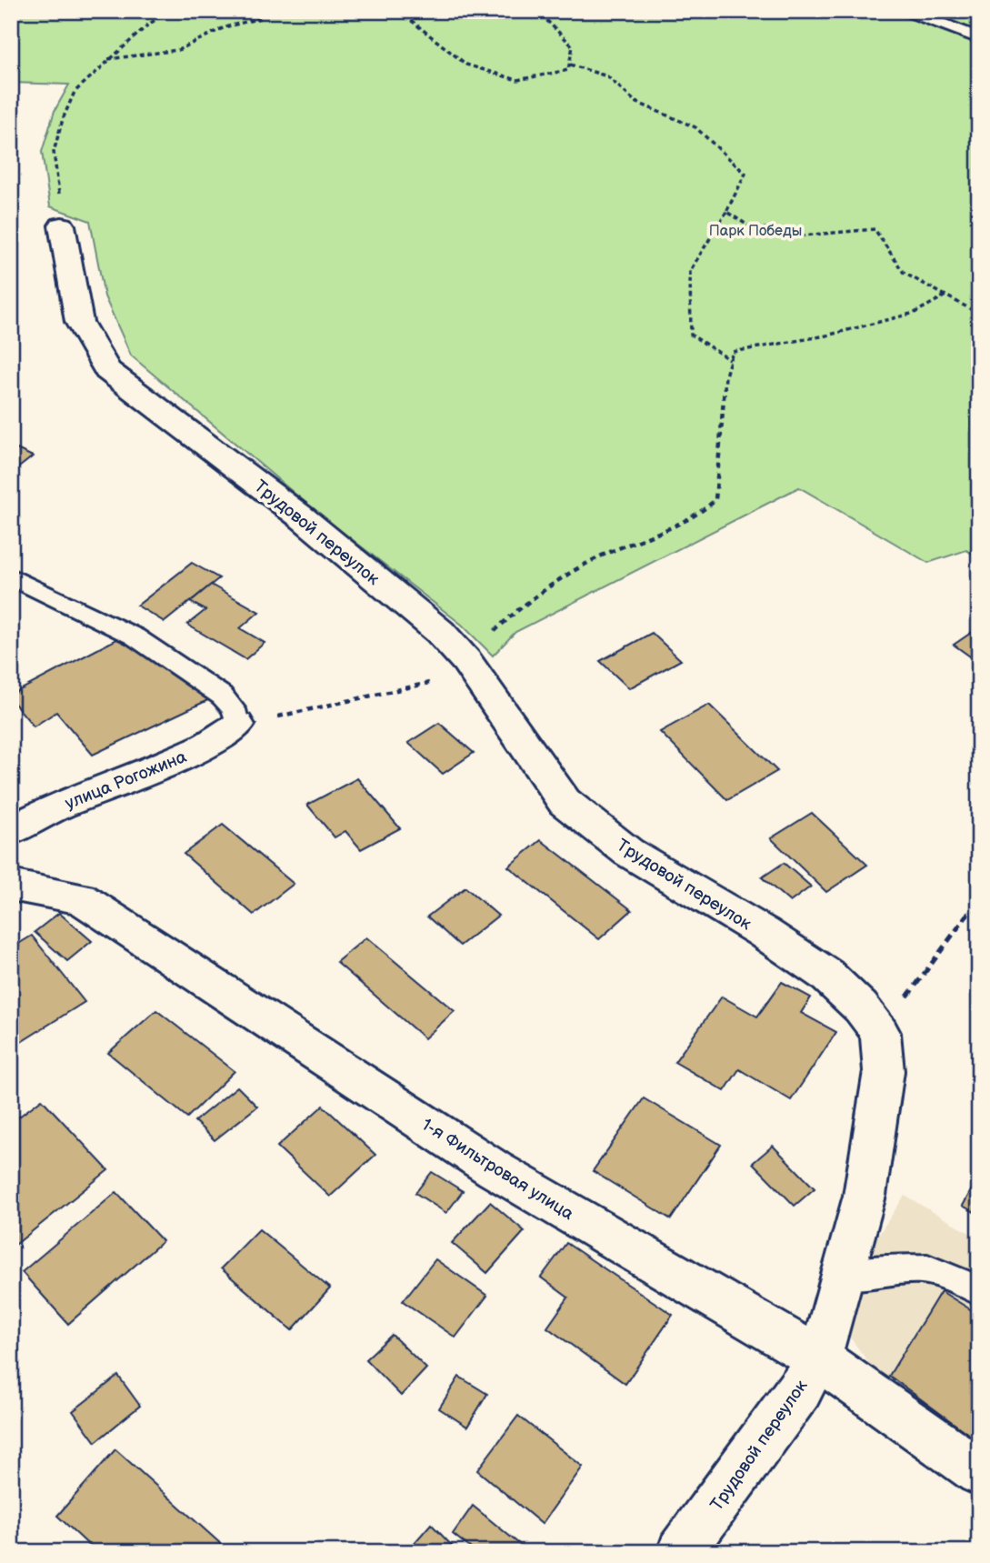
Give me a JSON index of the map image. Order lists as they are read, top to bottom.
{
  "streets": {
    "street": ["Трудовой переулок", "улица Рогожина", "1-я Фильтровая улица"]
  },
  "crossings": [
    ["Трудовой переулок", "1-я Фильтровая улица"]
  ],
  "parks": ["Парк Победы"]
}
